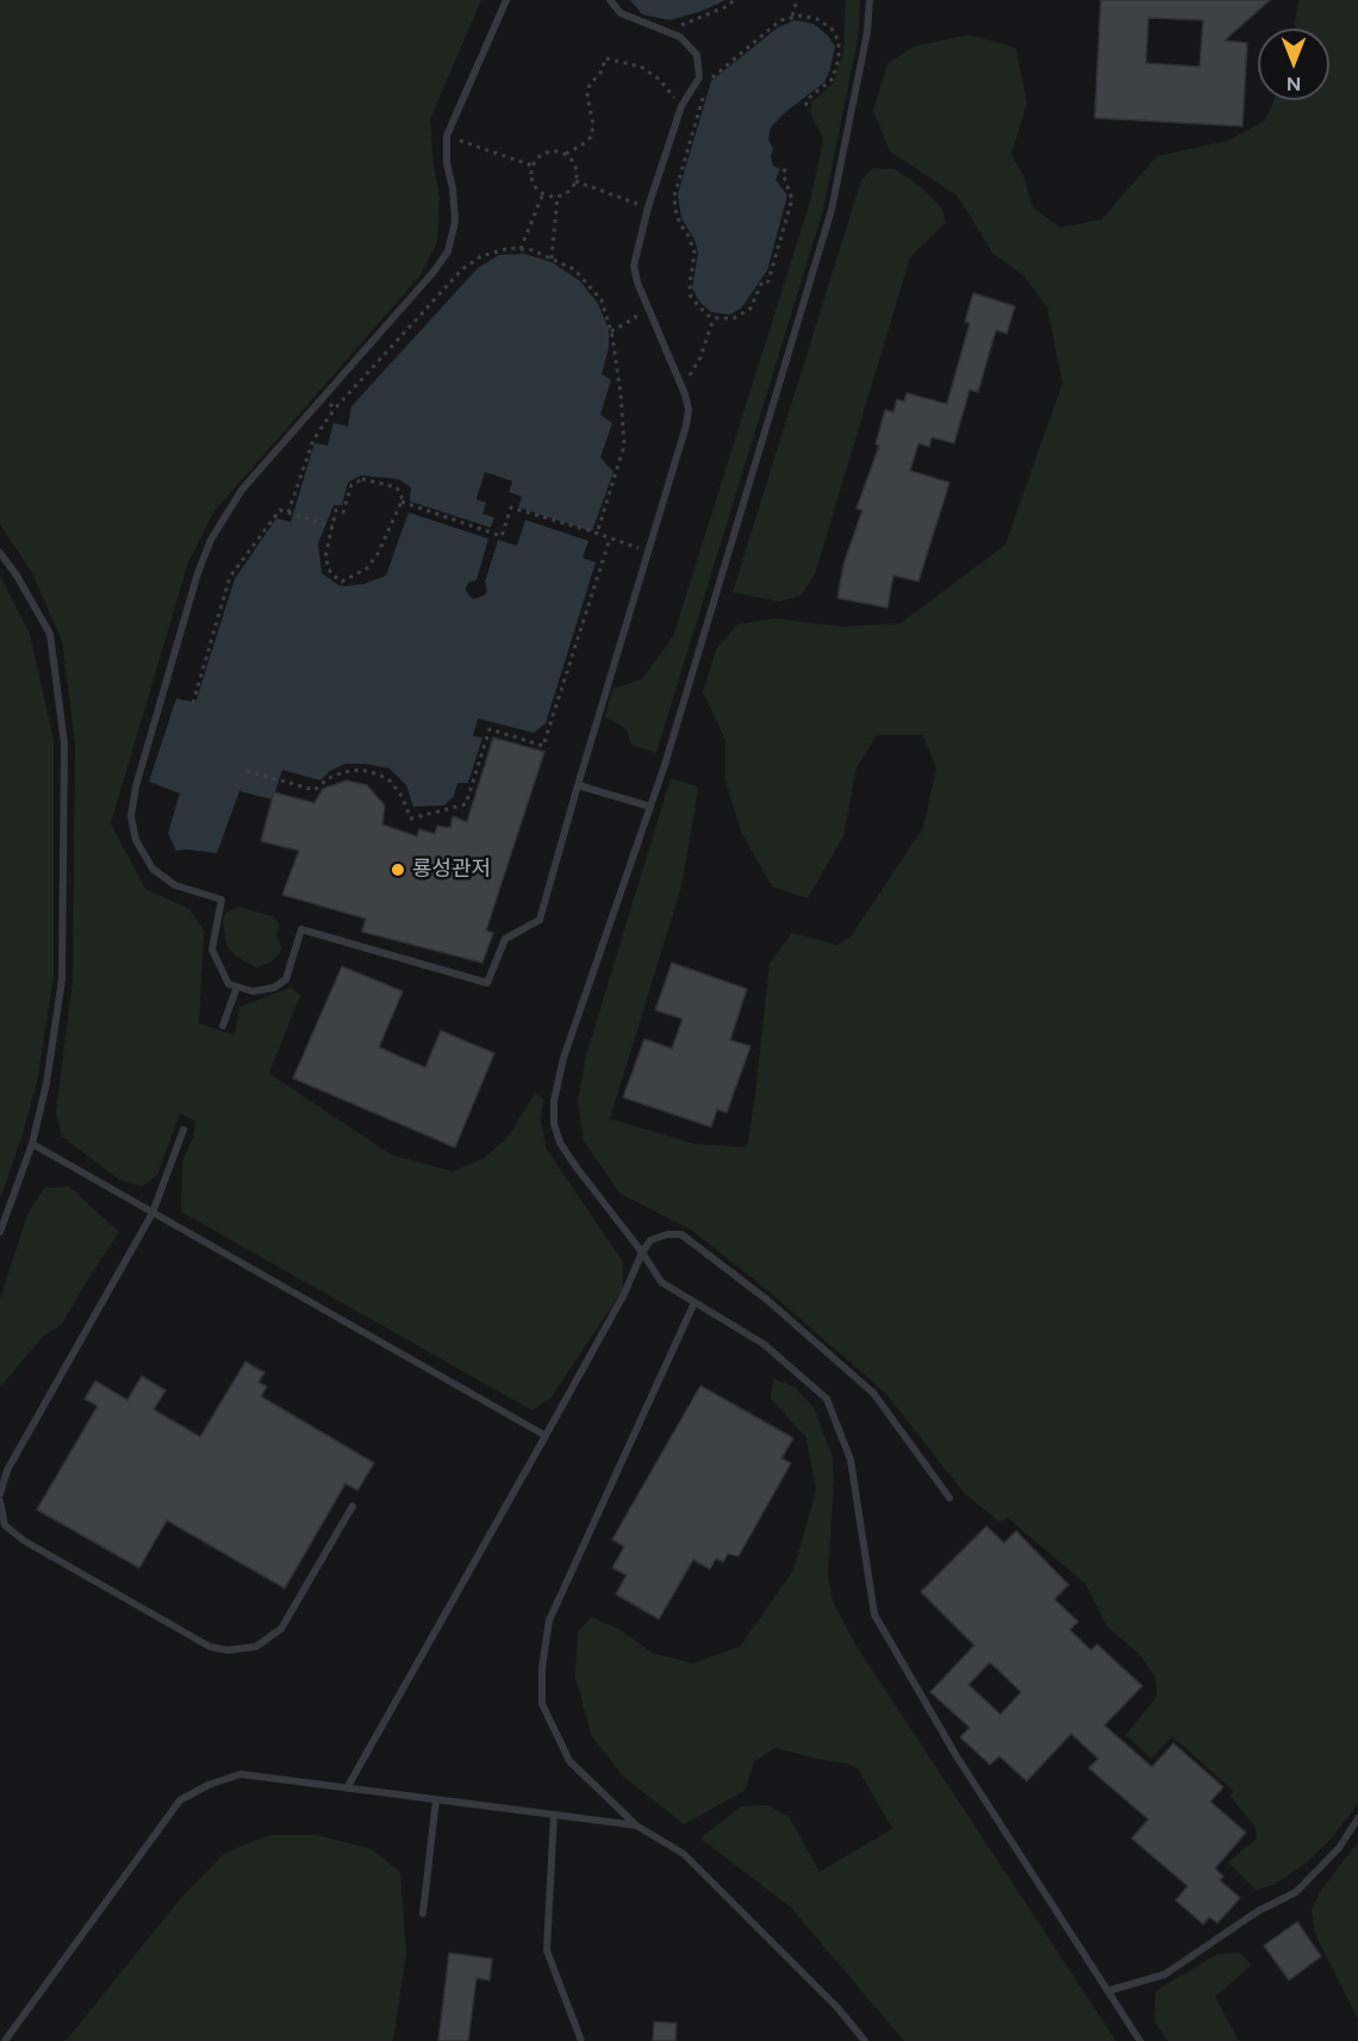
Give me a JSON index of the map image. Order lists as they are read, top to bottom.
{
  "places": ["룡성관저"],
  "north": "bottom"
}
